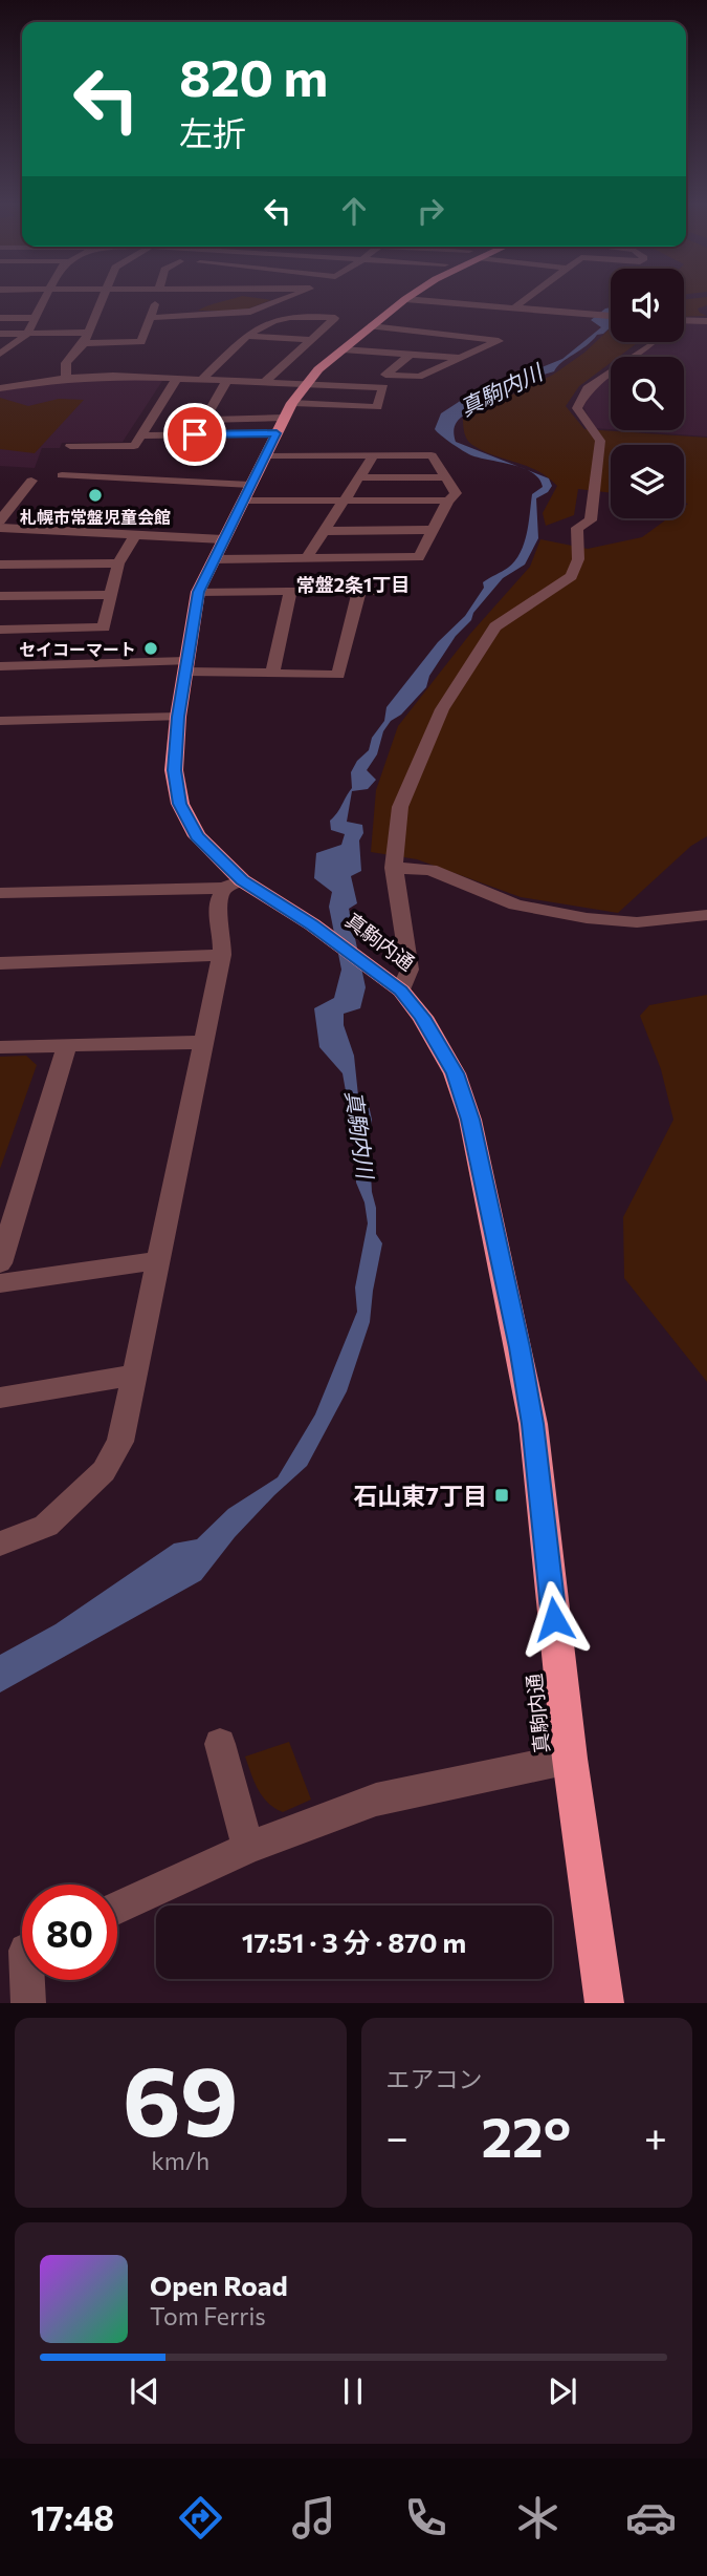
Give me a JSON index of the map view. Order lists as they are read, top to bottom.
{
  "streets": {
    "highway": ["真駒内通"]
  },
  "districts": ["常盤2条1丁目"],
  "water": ["真駒内川"],
  "places": {
    "other": ["札幌市常盤児童会館", "セイコーマート"],
    "transit": ["石山東7丁目"]
  },
  "page": {
    "turn": ["820 m", "左折"],
    "limit": "80",
    "trip": "17:51 · 3 分 · 870 m",
    "tile": [
      ["69", "km/h"],
      "エアコン"
    ],
    "heat": ["−", "22°", "+"],
    "song": ["Open Road", "Tom Ferris"],
    "tabs": "17:48"
  }
}
